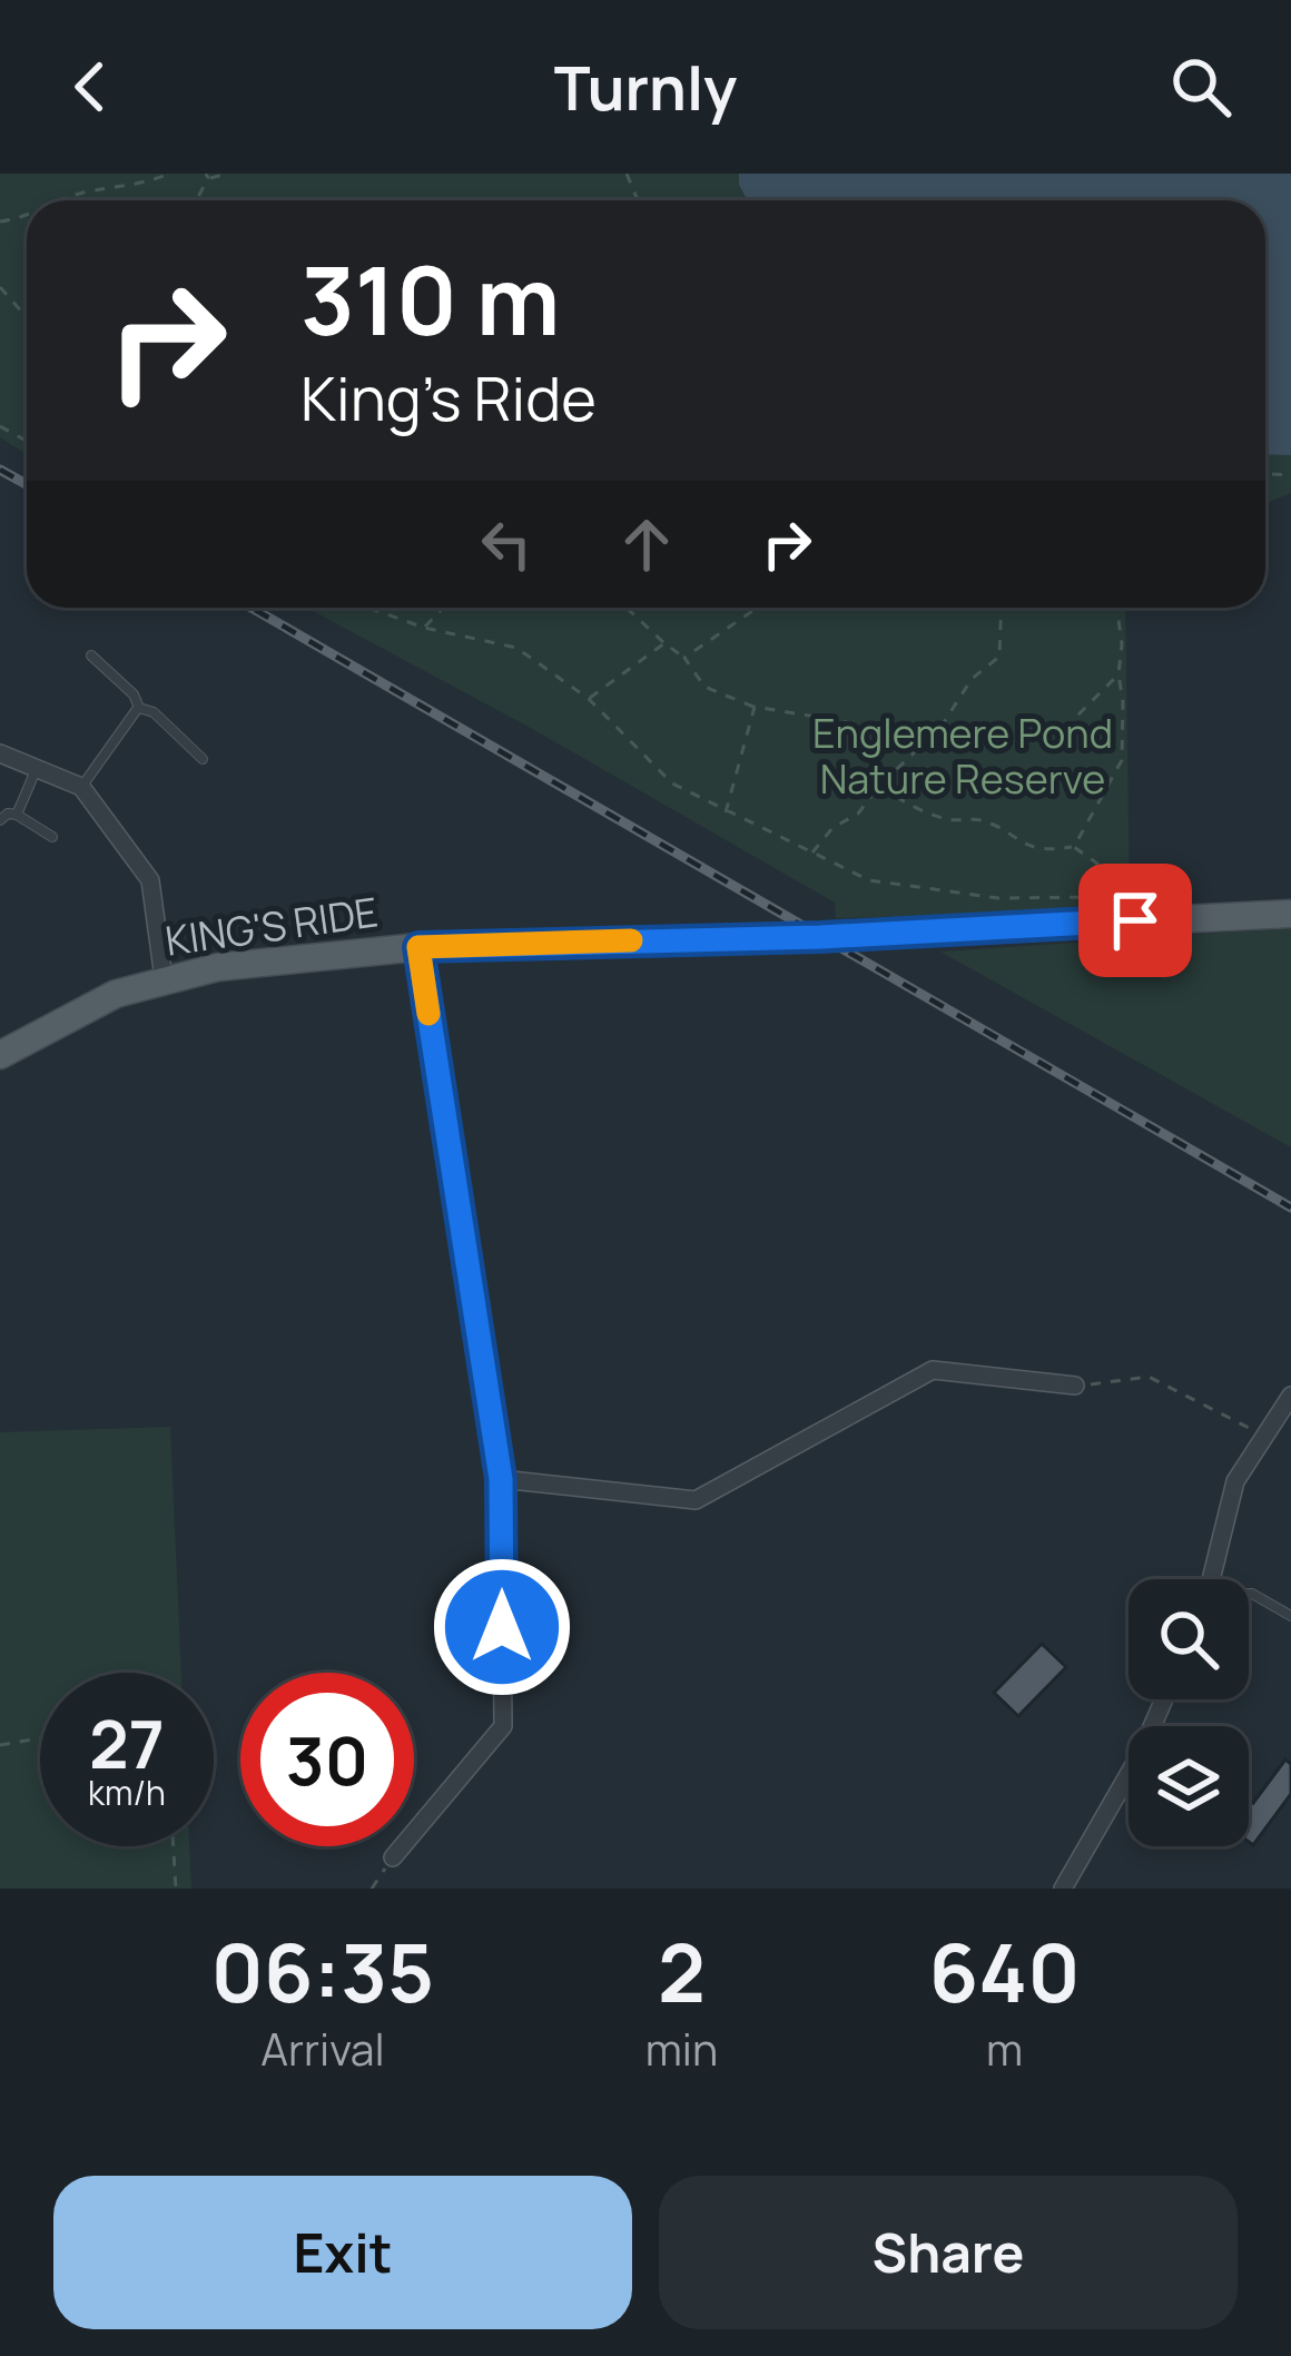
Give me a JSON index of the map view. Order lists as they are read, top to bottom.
{
  "streets": {
    "main road": ["KING'S RIDE"]
  },
  "parks": ["Englemere Pond Nature Reserve"],
  "page": {
    "header": "Turnly",
    "turn": ["310 m", "King's Ride"],
    "speed": "27 km/h",
    "limit": "30",
    "eta": [
      "06:35",
      "Arrival",
      "2",
      "min",
      "640",
      "m"
    ],
    "buttons": ["Exit", "Share"]
  }
}
